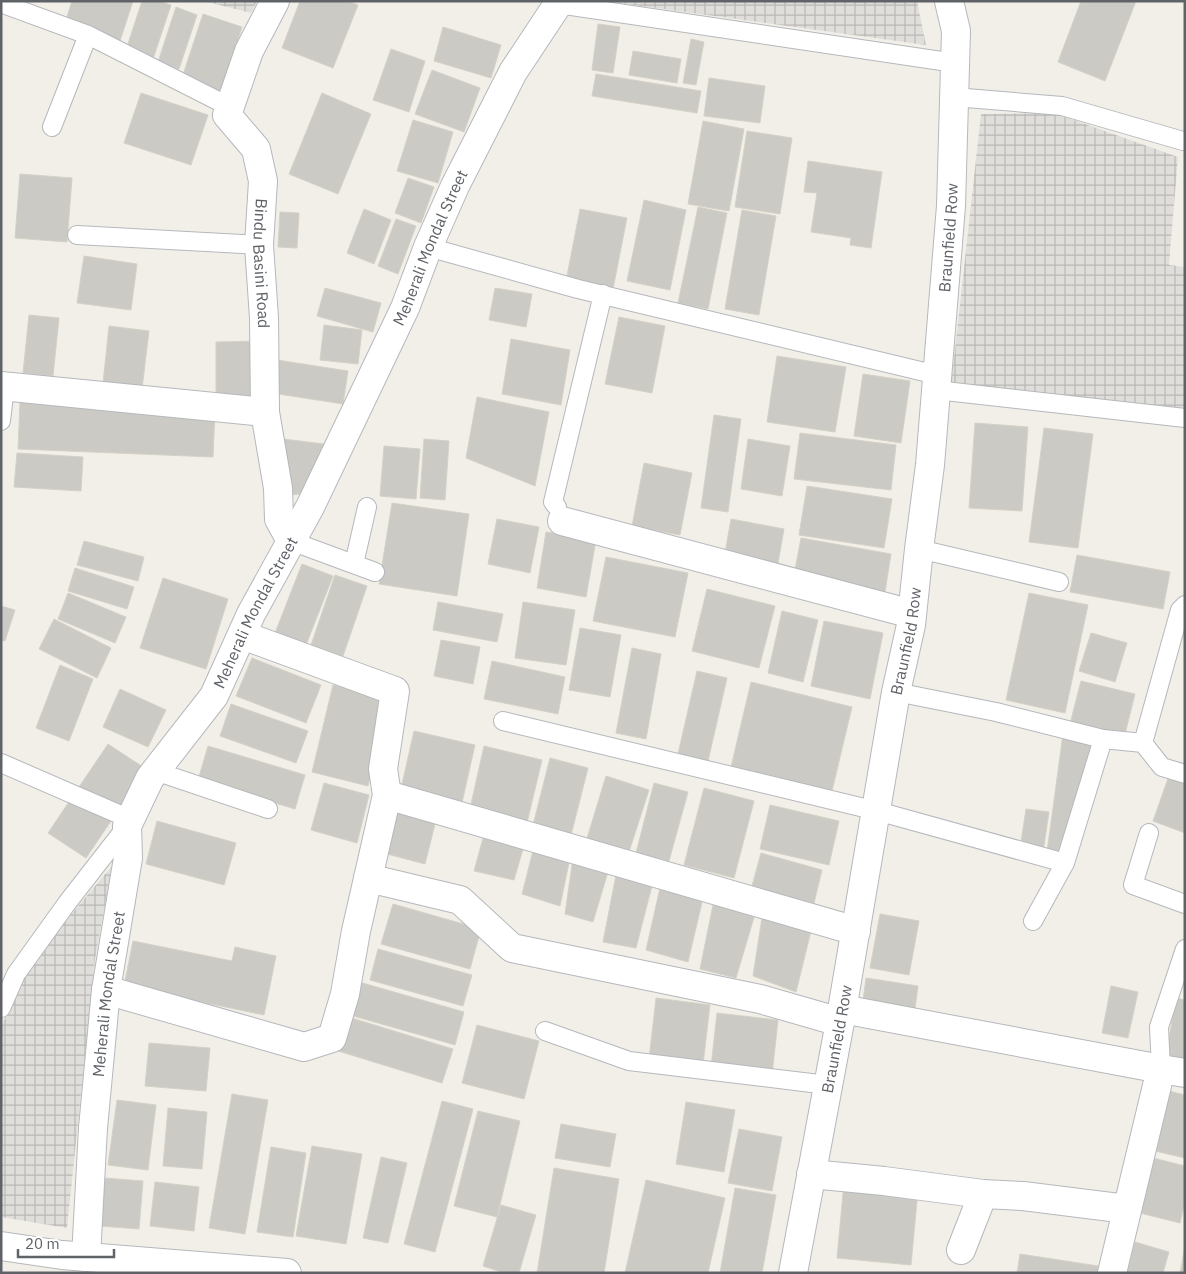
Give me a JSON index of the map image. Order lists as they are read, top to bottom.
{
  "streets": {
    "street": ["Braunfield Row", "Meherali Mondal Street", "Bindu Basini Road"]
  },
  "crossings": [
    ["Meherali Mondal Street", "Bindu Basini Road"]
  ],
  "scale_bar": "20 m"
}
